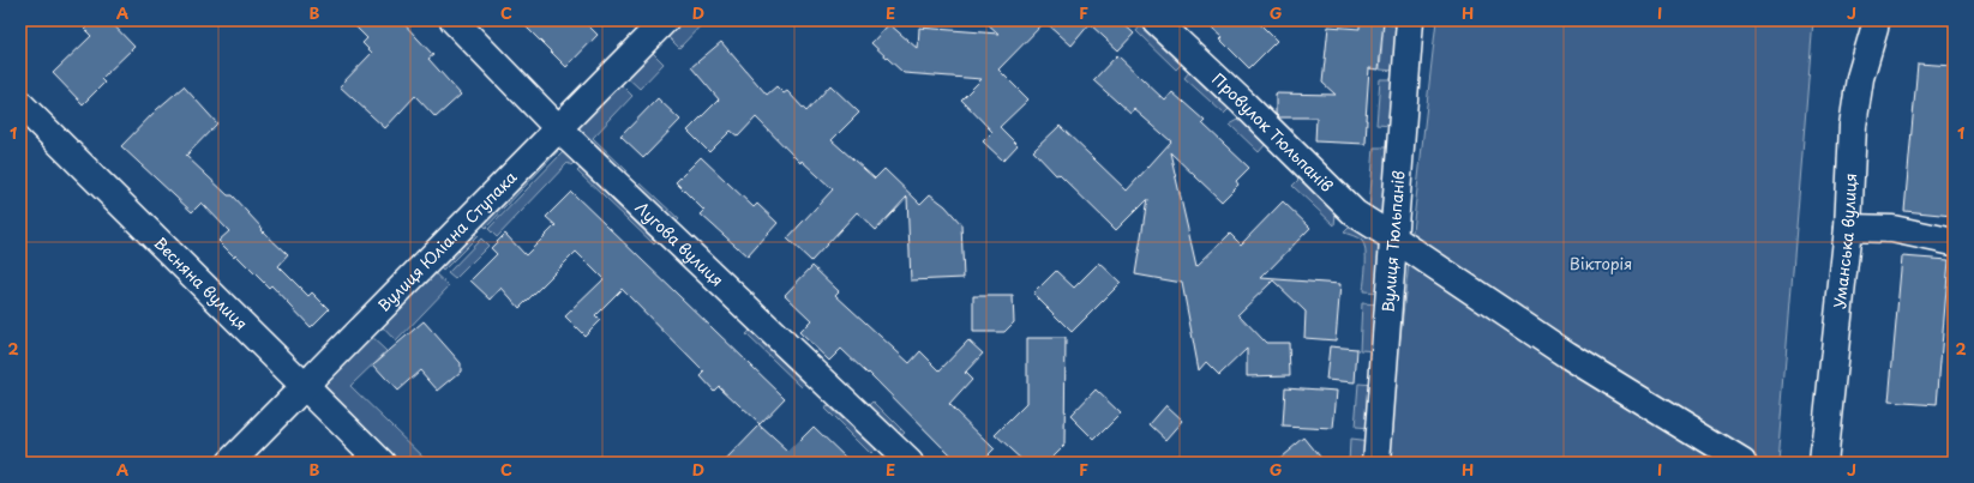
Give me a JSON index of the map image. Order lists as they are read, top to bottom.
{
  "streets": {
    "street": [
      "Провулок Тюльпанів",
      "Уманська вулиця",
      "Вулиця Юліана Ступака",
      "Вулиця Тюльпанів",
      "Лугова вулиця",
      "Весняна вулиця"
    ]
  },
  "crossings": [
    ["Провулок Тюльпанів", "Вулиця Тюльпанів"],
    ["Вулиця Юліана Ступака", "Лугова вулиця"],
    ["Вулиця Юліана Ступака", "Весняна вулиця"]
  ],
  "parks": ["Вікторія"],
  "grid": {
    "columns": [
      "A",
      "B",
      "C",
      "D",
      "E",
      "F",
      "G",
      "H",
      "I",
      "J"
    ],
    "rows": ["1", "2"]
  }
}
